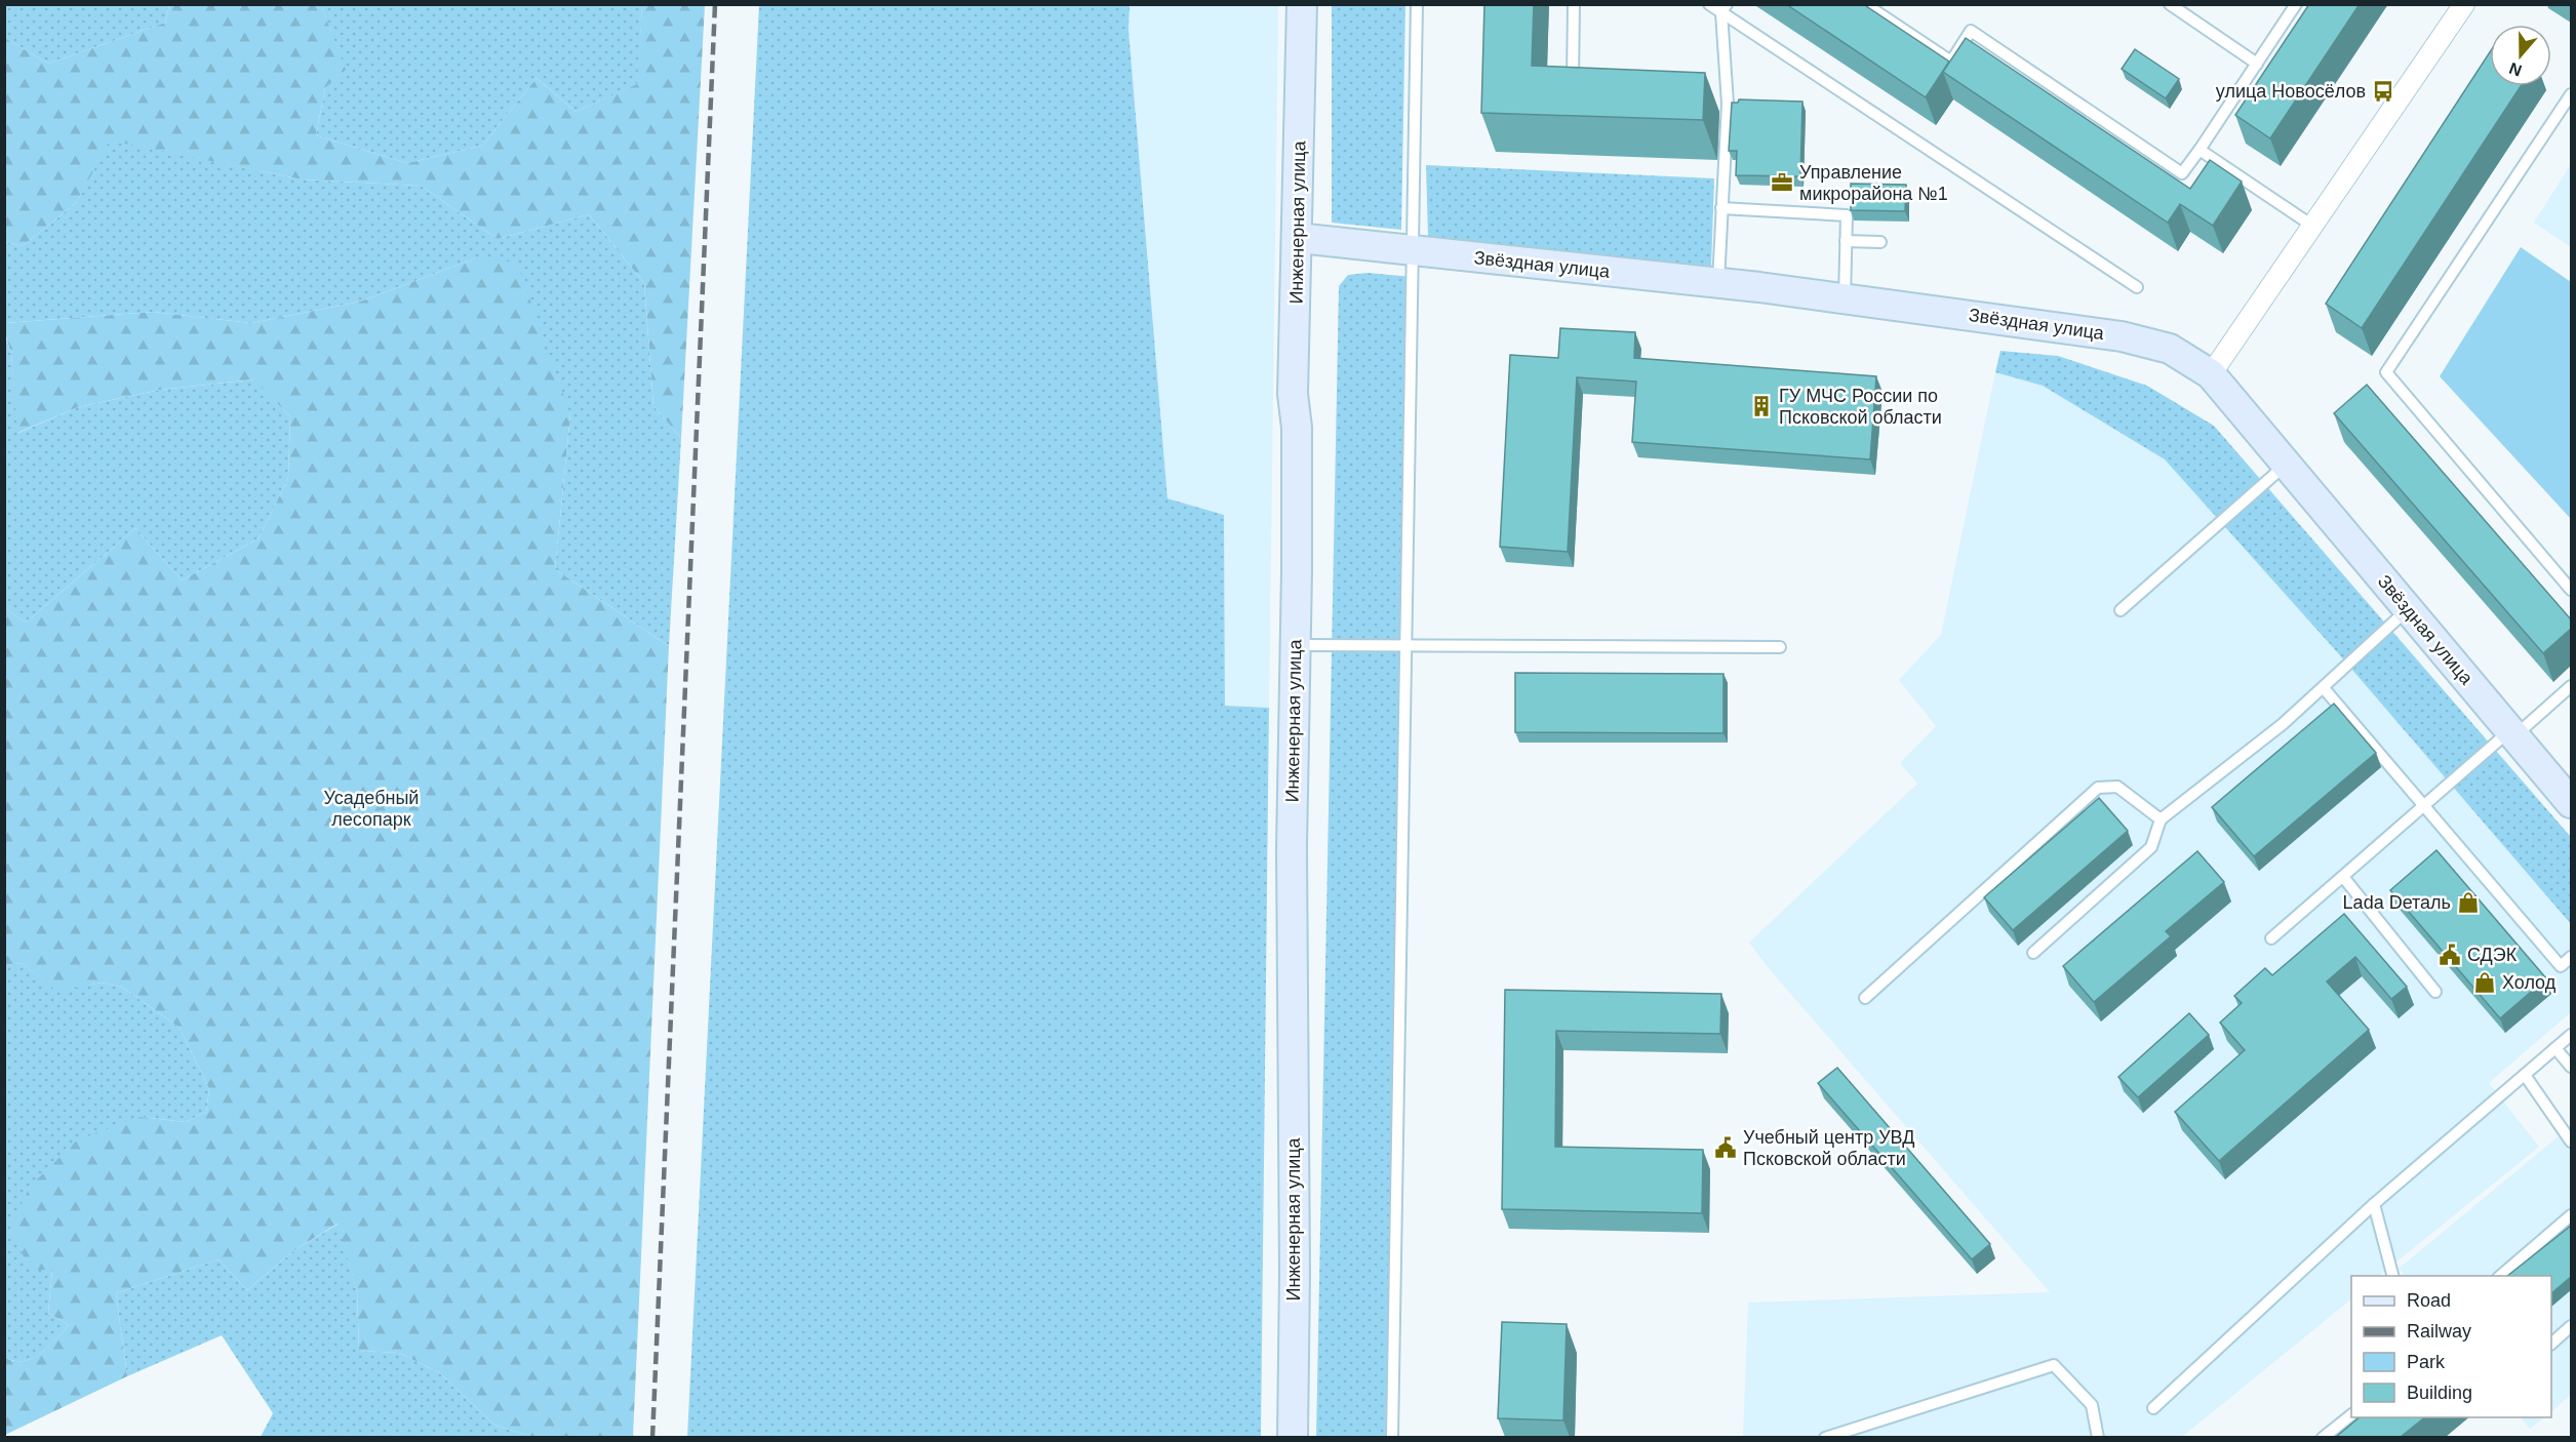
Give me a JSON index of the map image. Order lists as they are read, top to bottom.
{
  "streets": {
    "street": ["Инженерная улица", "Звёздная улица"]
  },
  "crossings": [
    ["Инженерная улица", "Звёздная улица"]
  ],
  "parks": ["Усадебный лесопарк"],
  "places": {
    "bus stop": ["улица Новосёлов"],
    "office": ["Управление микрорайона №1"],
    "building": ["ГУ МЧС России по Псковской области"],
    "shop": ["Lada Dеталь", "Холод"],
    "public building": ["СДЭК", "Учебный центр УВД Псковской области"]
  },
  "legend": [
    "Road",
    "Railway",
    "Park",
    "Building"
  ],
  "north": "bottom"
}
